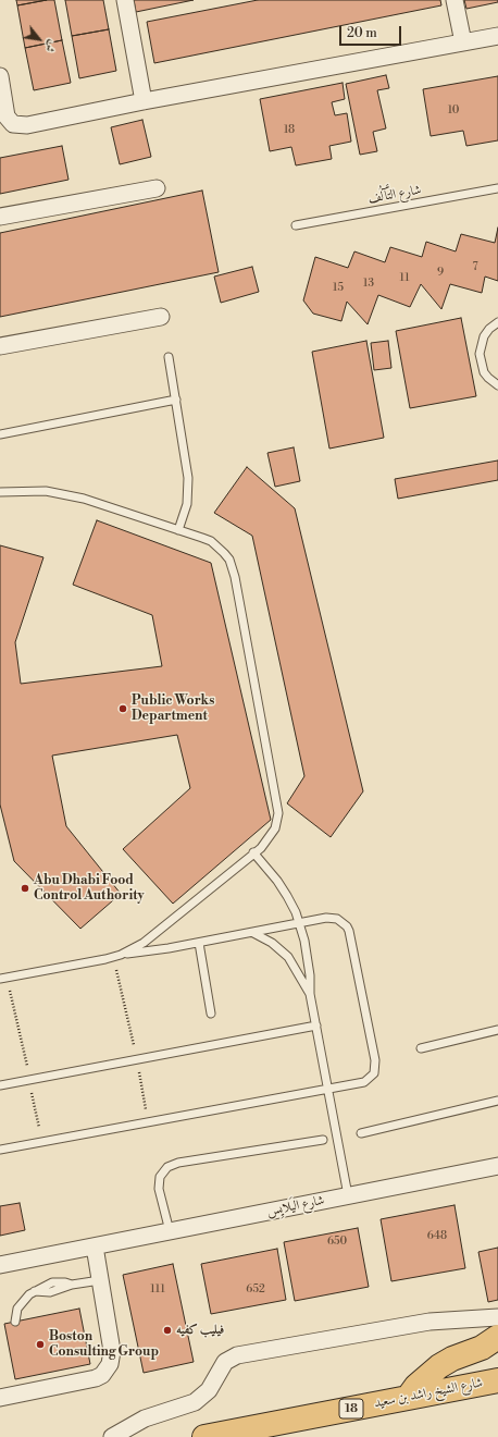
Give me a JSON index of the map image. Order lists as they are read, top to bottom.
{
  "streets": {
    "main road": ["شارع الشيخ راشد بن سعيد", "18"],
    "street": ["شارع اليَلايِس"],
    "lane": ["شارع التَّآلُف"]
  },
  "places": [
    "Public Works Department",
    "Abu Dhabi Food Control Authority",
    "فيليب كفيه",
    "Boston Consulting Group"
  ],
  "house_numbers": [
    "10",
    "18",
    "7",
    "9",
    "11",
    "13",
    "15",
    "648",
    "650",
    "111",
    "652"
  ],
  "scale_bar": "20 m",
  "north": "bottom right"
}
